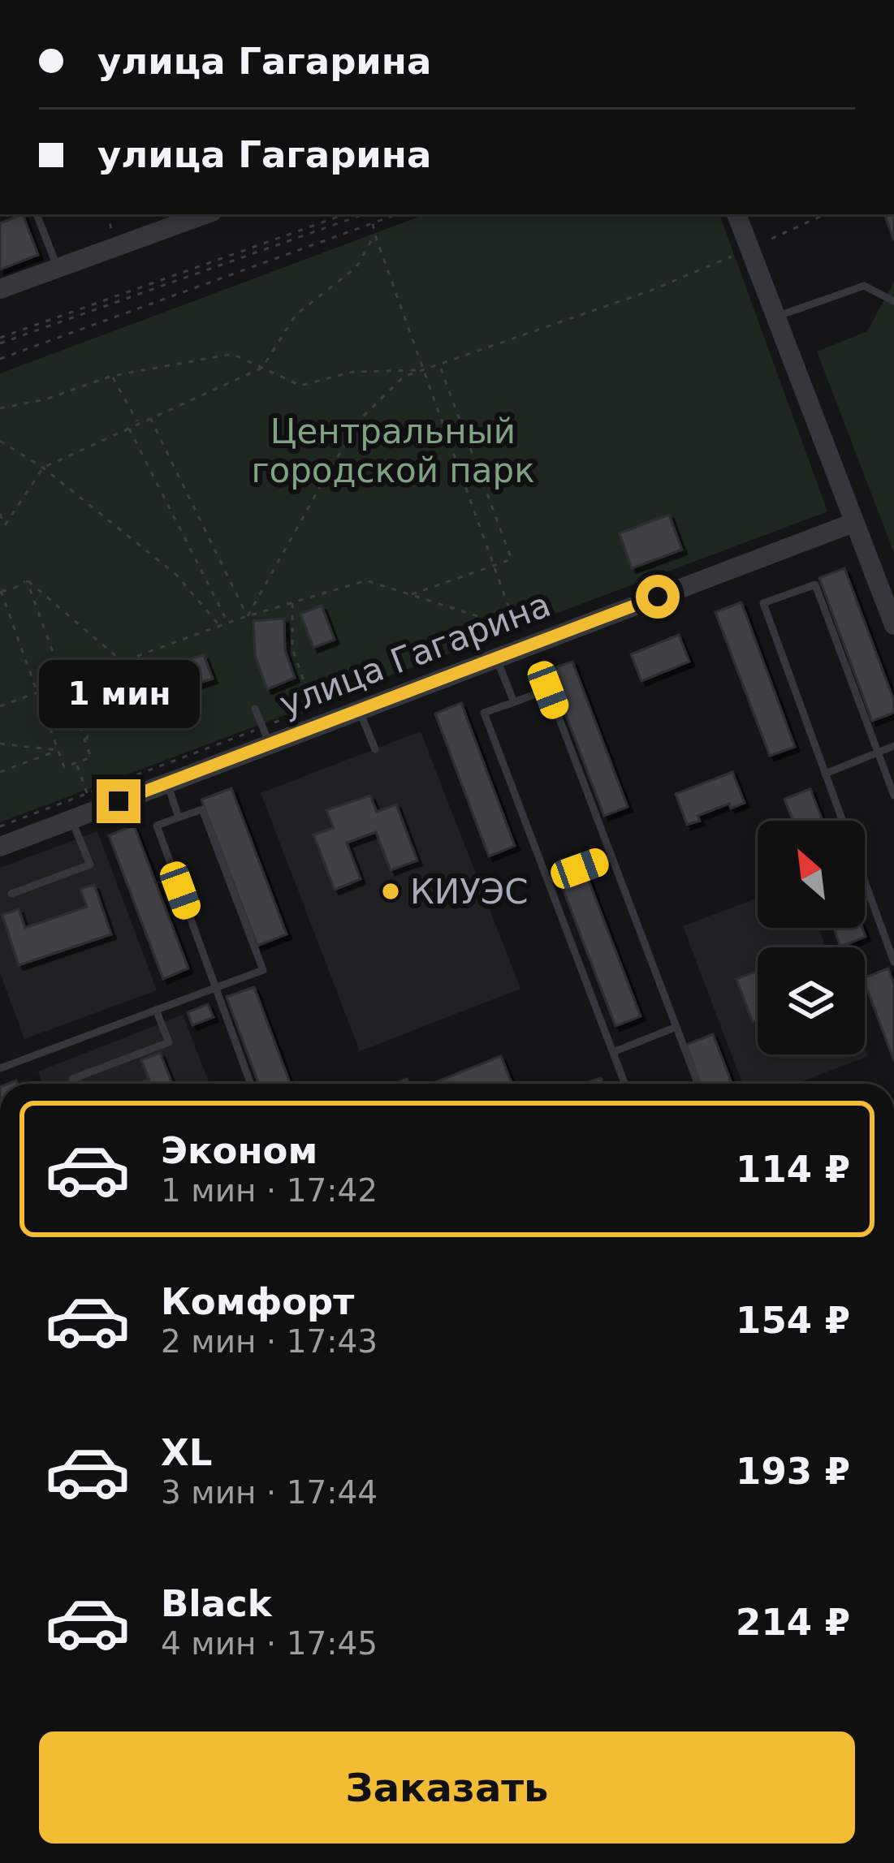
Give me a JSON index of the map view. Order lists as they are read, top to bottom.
{
  "streets": {
    "street": ["улица Гагарина"]
  },
  "parks": ["Центральный городской парк"],
  "places": ["КИУЭС"],
  "north": "top left",
  "page": {
    "banner": ["улица Гагарина", "улица Гагарина"],
    "bubble": "1 мин",
    "list": [
      {
        "name": "Эконом",
        "note": "1 мин · 17:42",
        "value": "114 ₽"
      },
      {
        "name": "Комфорт",
        "note": "2 мин · 17:43",
        "value": "154 ₽"
      },
      {
        "name": "XL",
        "note": "3 мин · 17:44",
        "value": "193 ₽"
      },
      {
        "name": "Black",
        "note": "4 мин · 17:45",
        "value": "214 ₽"
      }
    ],
    "buttons": "Заказать"
  }
}
